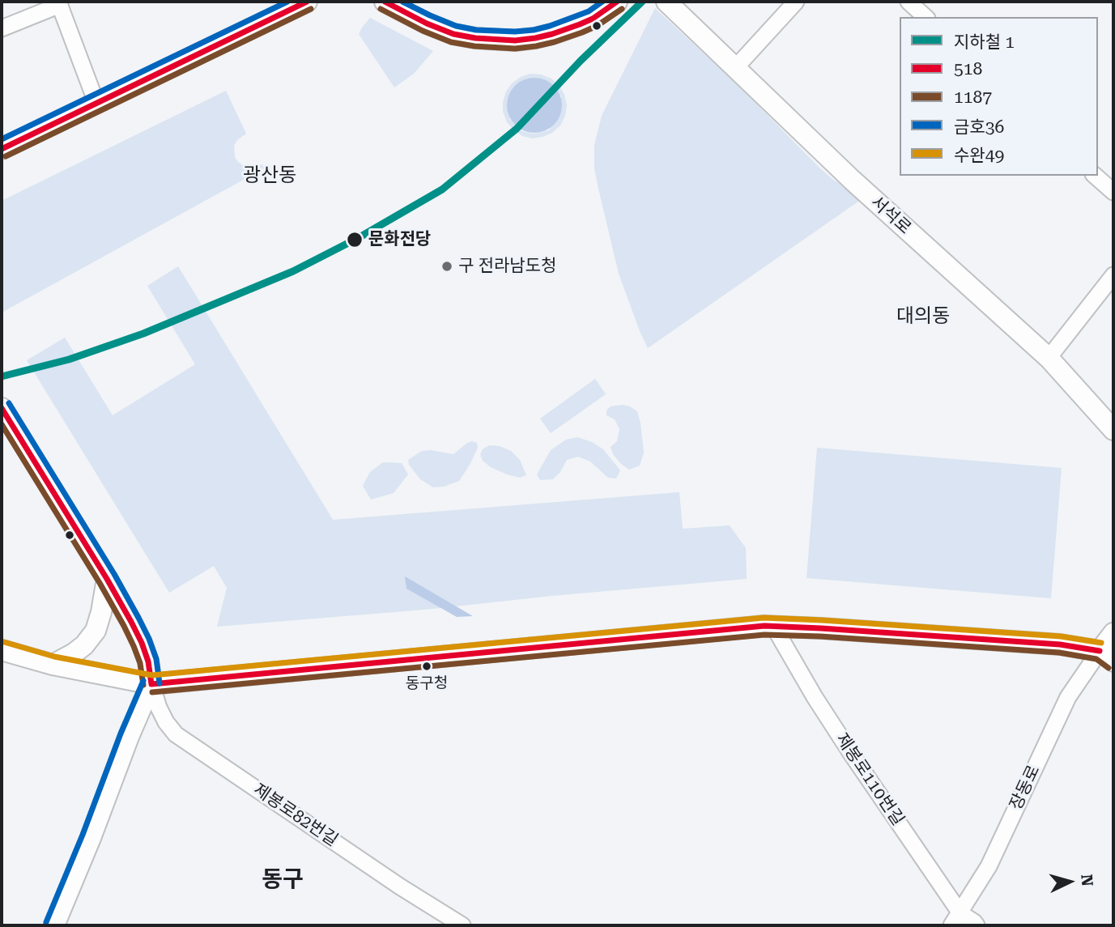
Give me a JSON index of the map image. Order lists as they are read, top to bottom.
{
  "streets": {
    "street": [
      "서석로",
      "제봉로110번길",
      "장동로",
      "제봉로82번길"
    ]
  },
  "crossings": [
    ["제봉로110번길", "장동로"]
  ],
  "districts": ["광산동", "대의동", "동구"],
  "places": ["문화전당", "구 전라남도청", "동구청"],
  "lines": [
    "metro line 1",
    "transit line 518",
    "transit line 금호36",
    "transit line 1187",
    "transit line 수완49"
  ],
  "legend": [
    "지하철 1",
    "518",
    "1187",
    "금호36",
    "수완49"
  ],
  "north": "right"
}
